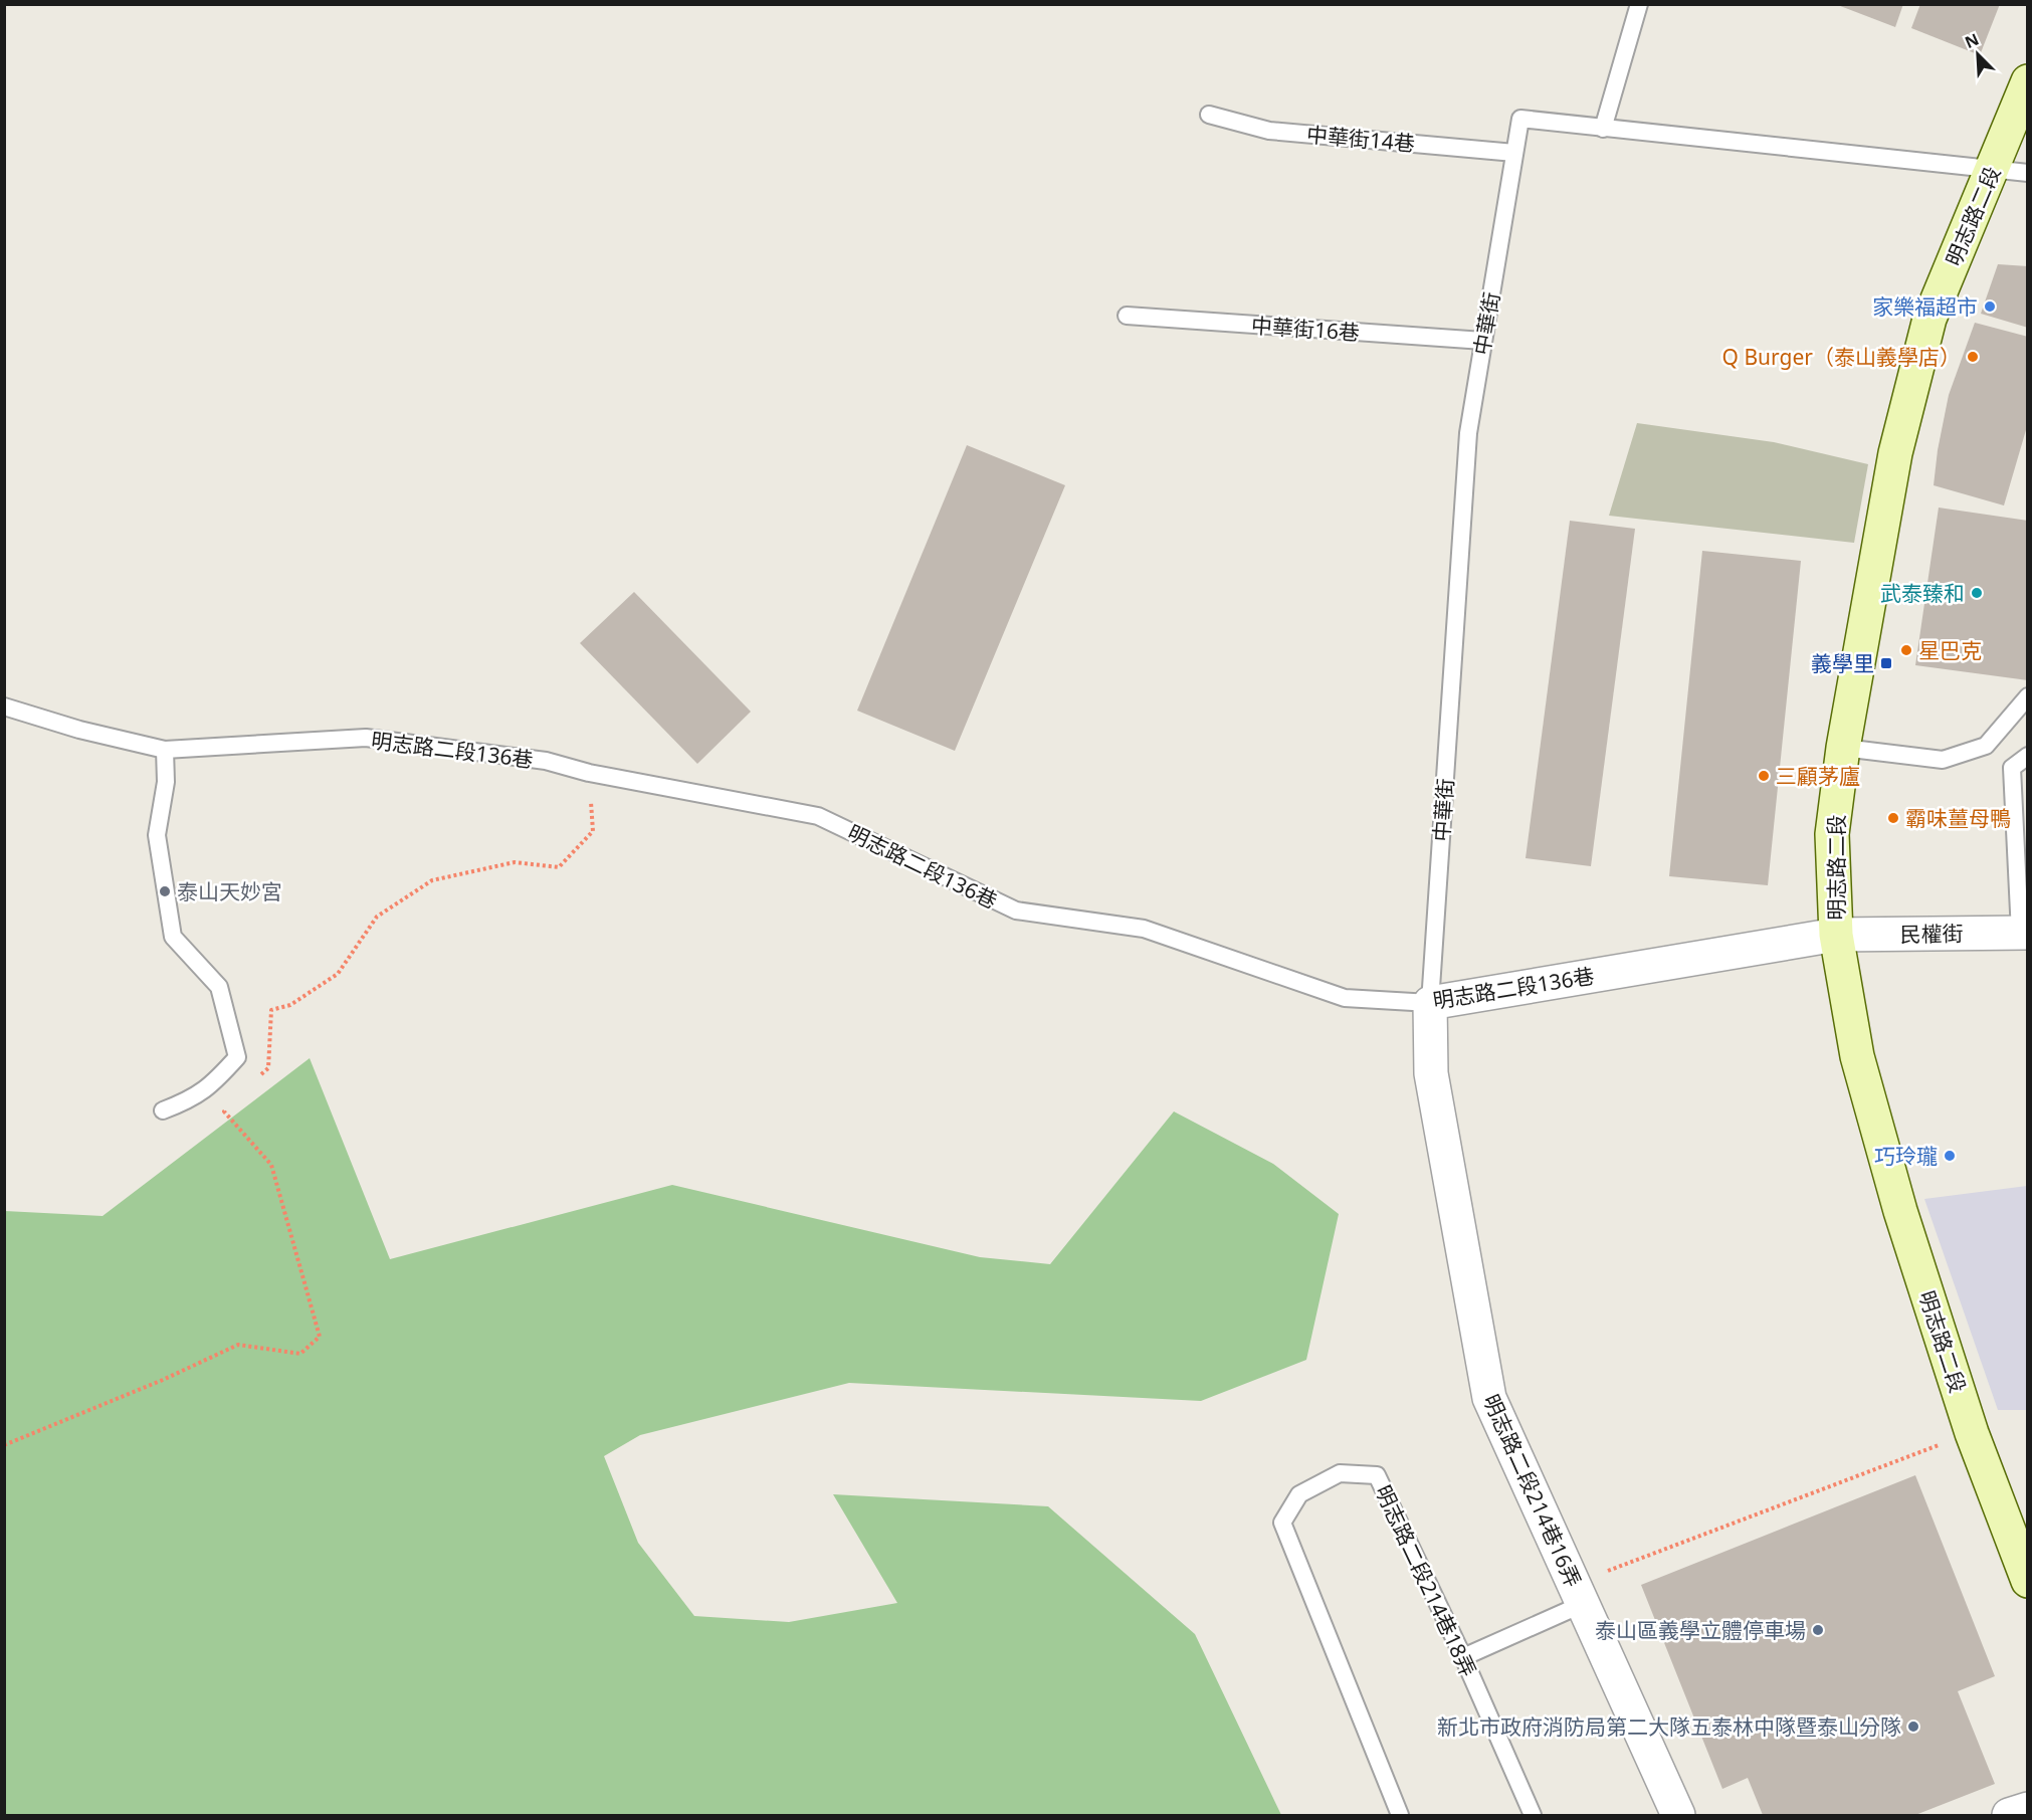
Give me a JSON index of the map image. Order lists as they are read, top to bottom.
{
  "streets": {
    "main road": ["明志路二段"],
    "street": ["明志路二段136巷", "民權街", "明志路二段214巷16弄"],
    "lane": [
      "中華街14巷",
      "中華街",
      "中華街16巷",
      "明志路二段214巷18弄"
    ]
  },
  "crossings": [
    ["中華街14巷", "中華街"],
    ["明志路二段", "中華街"],
    ["明志路二段", "明志路二段136巷"],
    ["明志路二段", "民權街"],
    ["中華街", "中華街16巷"],
    ["中華街", "明志路二段136巷"],
    ["中華街", "明志路二段214巷16弄"],
    ["明志路二段136巷", "民權街"],
    ["明志路二段136巷", "明志路二段214巷16弄"]
  ],
  "places": {
    "other": [
      "家樂福超市",
      "Q Burger（泰山義學店）",
      "武泰臻和",
      "星巴克",
      "三顧茅廬",
      "霸味薑母鴨",
      "泰山天妙宮",
      "巧玲瓏",
      "泰山區義學立體停車場",
      "新北市政府消防局第二大隊五泰林中隊暨泰山分隊"
    ],
    "transit": ["義學里"]
  },
  "north": "top left"
}
